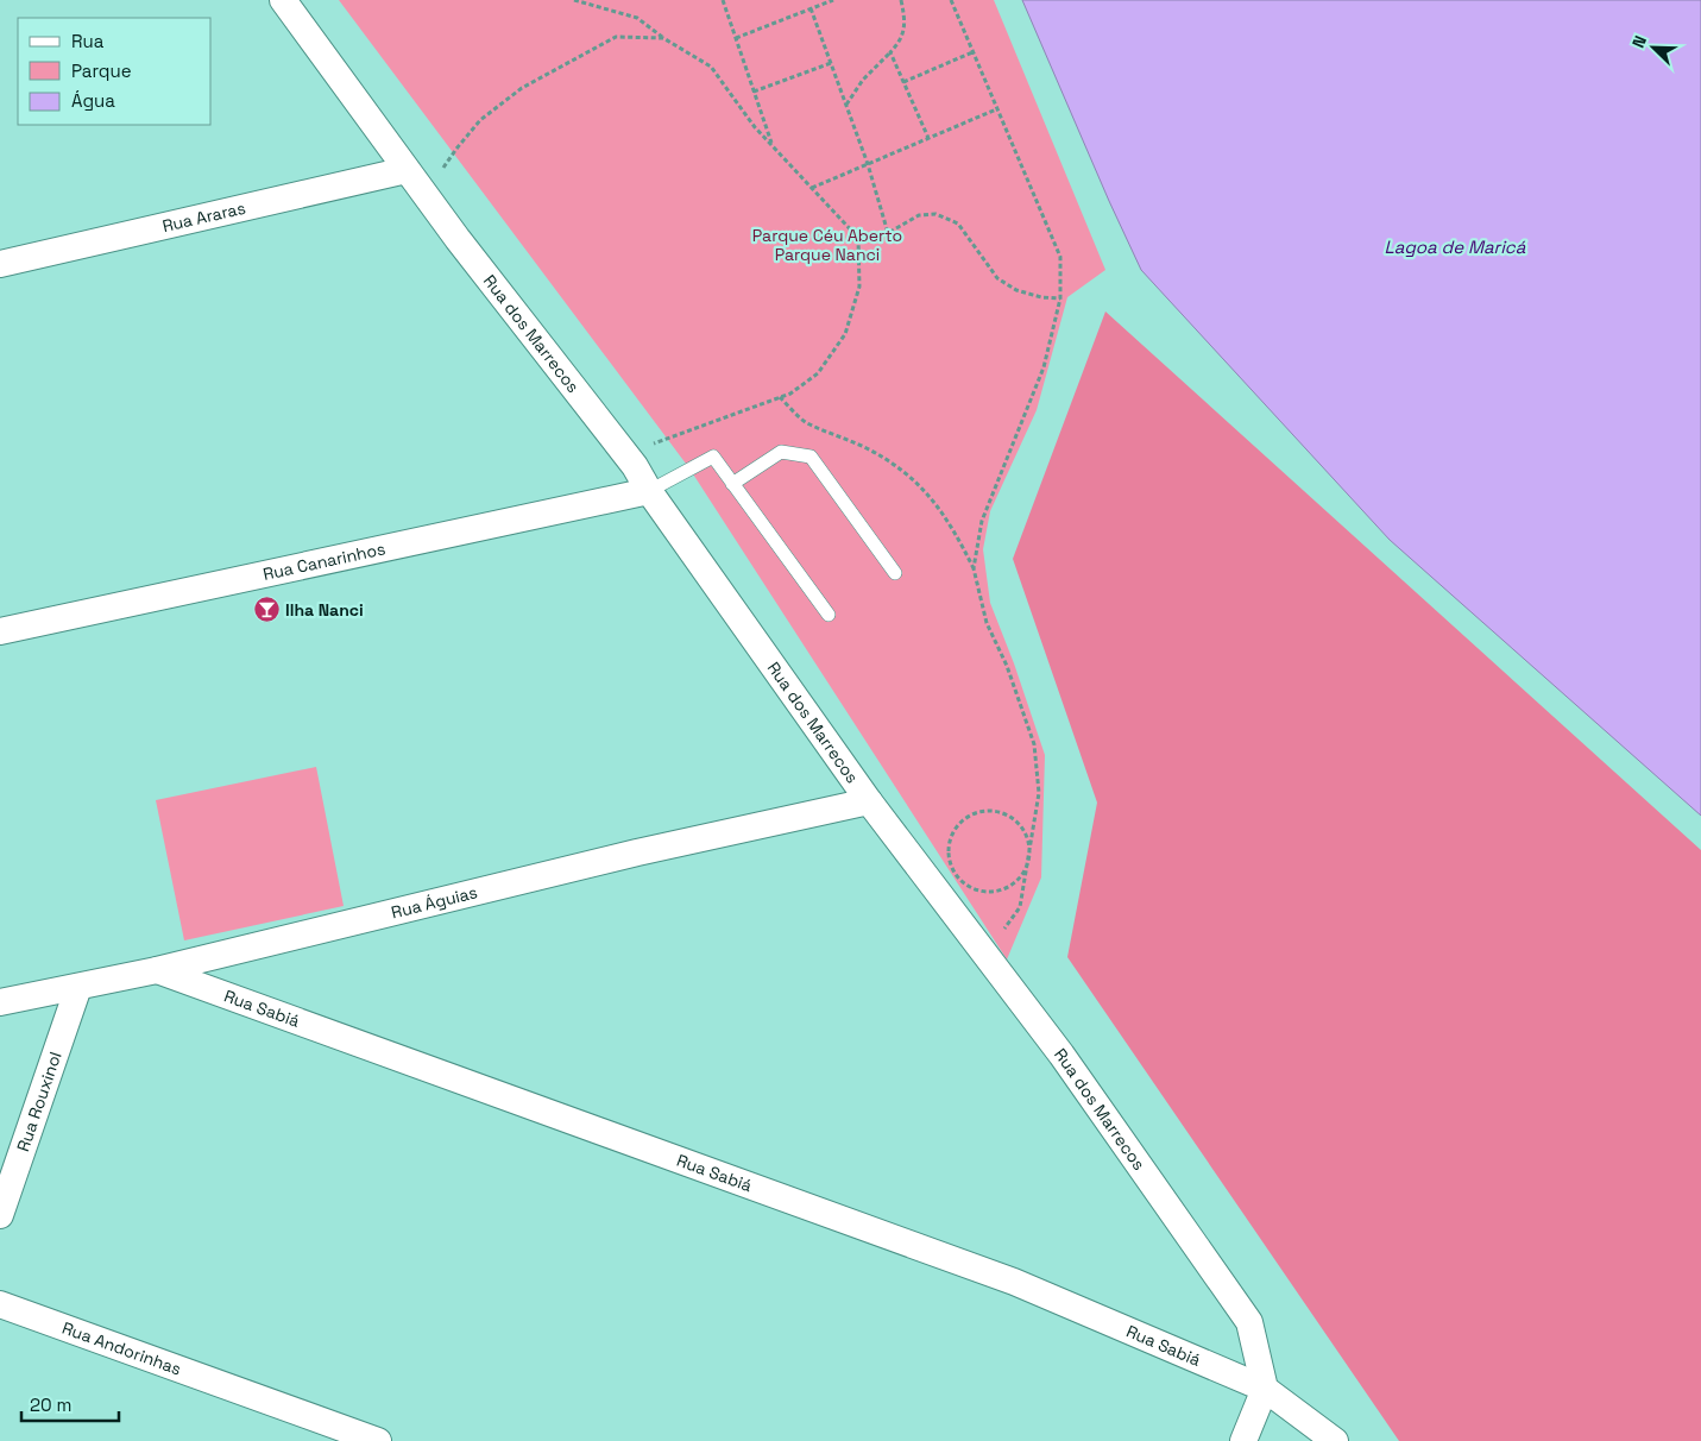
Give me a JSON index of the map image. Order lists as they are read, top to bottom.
{
  "streets": {
    "street": [
      "Rua Araras",
      "Rua dos Marrecos",
      "Rua Canarinhos",
      "Rua Águias",
      "Rua Sabiá",
      "Rua Rouxinol",
      "Rua Andorinhas"
    ]
  },
  "crossings": [
    ["Rua Araras", "Rua dos Marrecos"],
    ["Rua dos Marrecos", "Rua Canarinhos"],
    ["Rua dos Marrecos", "Rua Águias"],
    ["Rua dos Marrecos", "Rua Sabiá"],
    ["Rua Águias", "Rua Sabiá"],
    ["Rua Águias", "Rua Rouxinol"]
  ],
  "water": ["Lagoa de Maricá"],
  "parks": ["Parque Céu Aberto Parque Nanci"],
  "places": {
    "bar": ["Ilha Nanci"]
  },
  "legend": ["Rua", "Parque", "Água"],
  "scale_bar": "20 m",
  "north": "top left"
}
